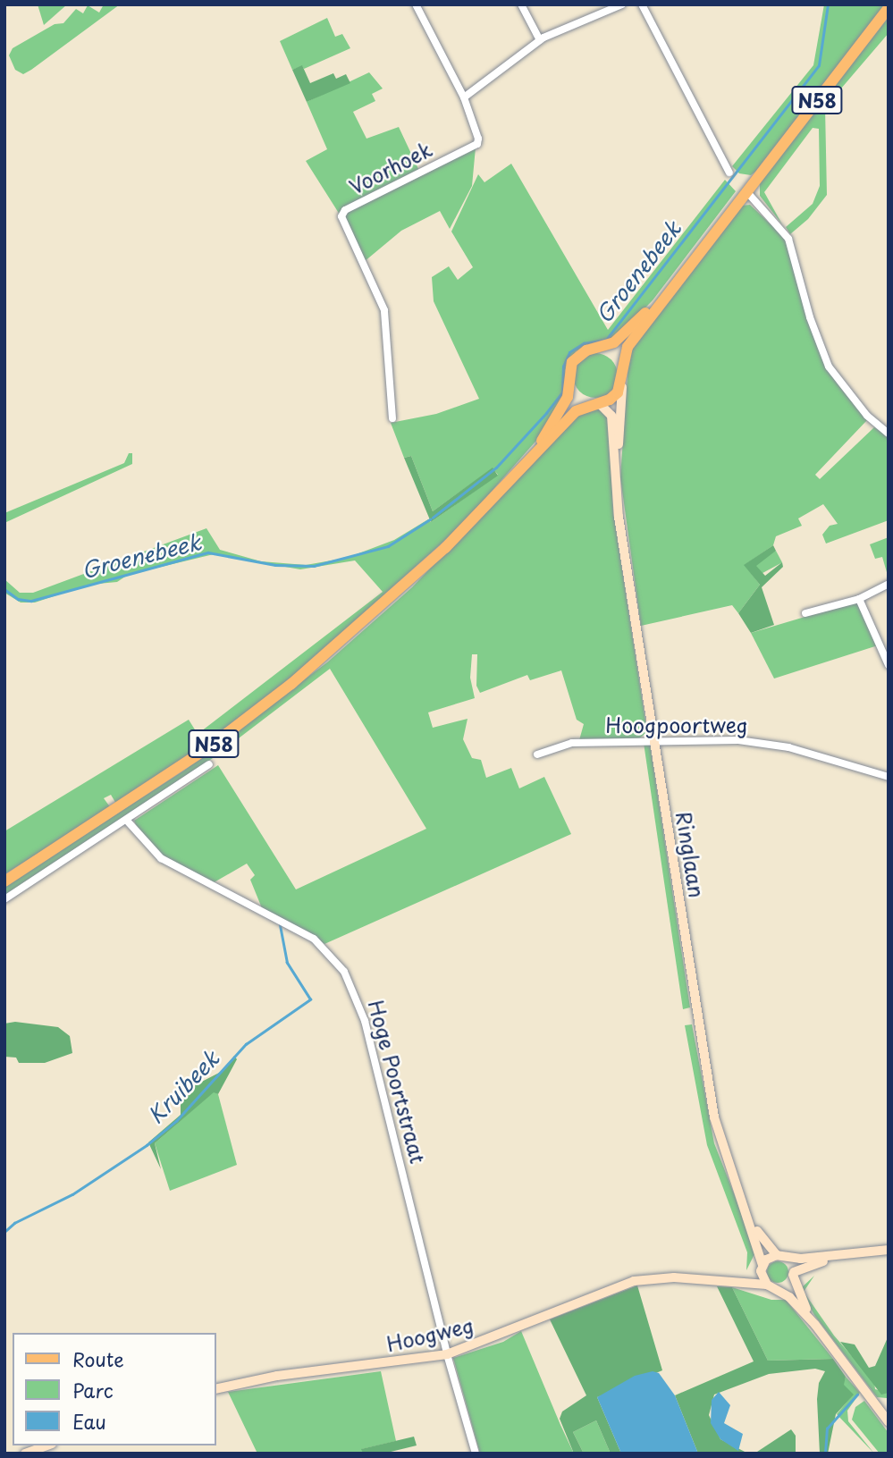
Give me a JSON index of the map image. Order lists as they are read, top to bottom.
{
  "streets": {
    "main road": ["N58", "Ringlaan", "Hoogweg"],
    "street": ["Voorhoek", "Hoogpoortweg", "Hoge Poortstraat"]
  },
  "crossings": [
    ["N58", "Ringlaan"],
    ["Hoogpoortweg", "Ringlaan"],
    ["Hoge Poortstraat", "Hoogweg"]
  ],
  "water": ["Groenebeek", "Kruibeek"],
  "legend": ["Route", "Parc", "Eau"]
}
